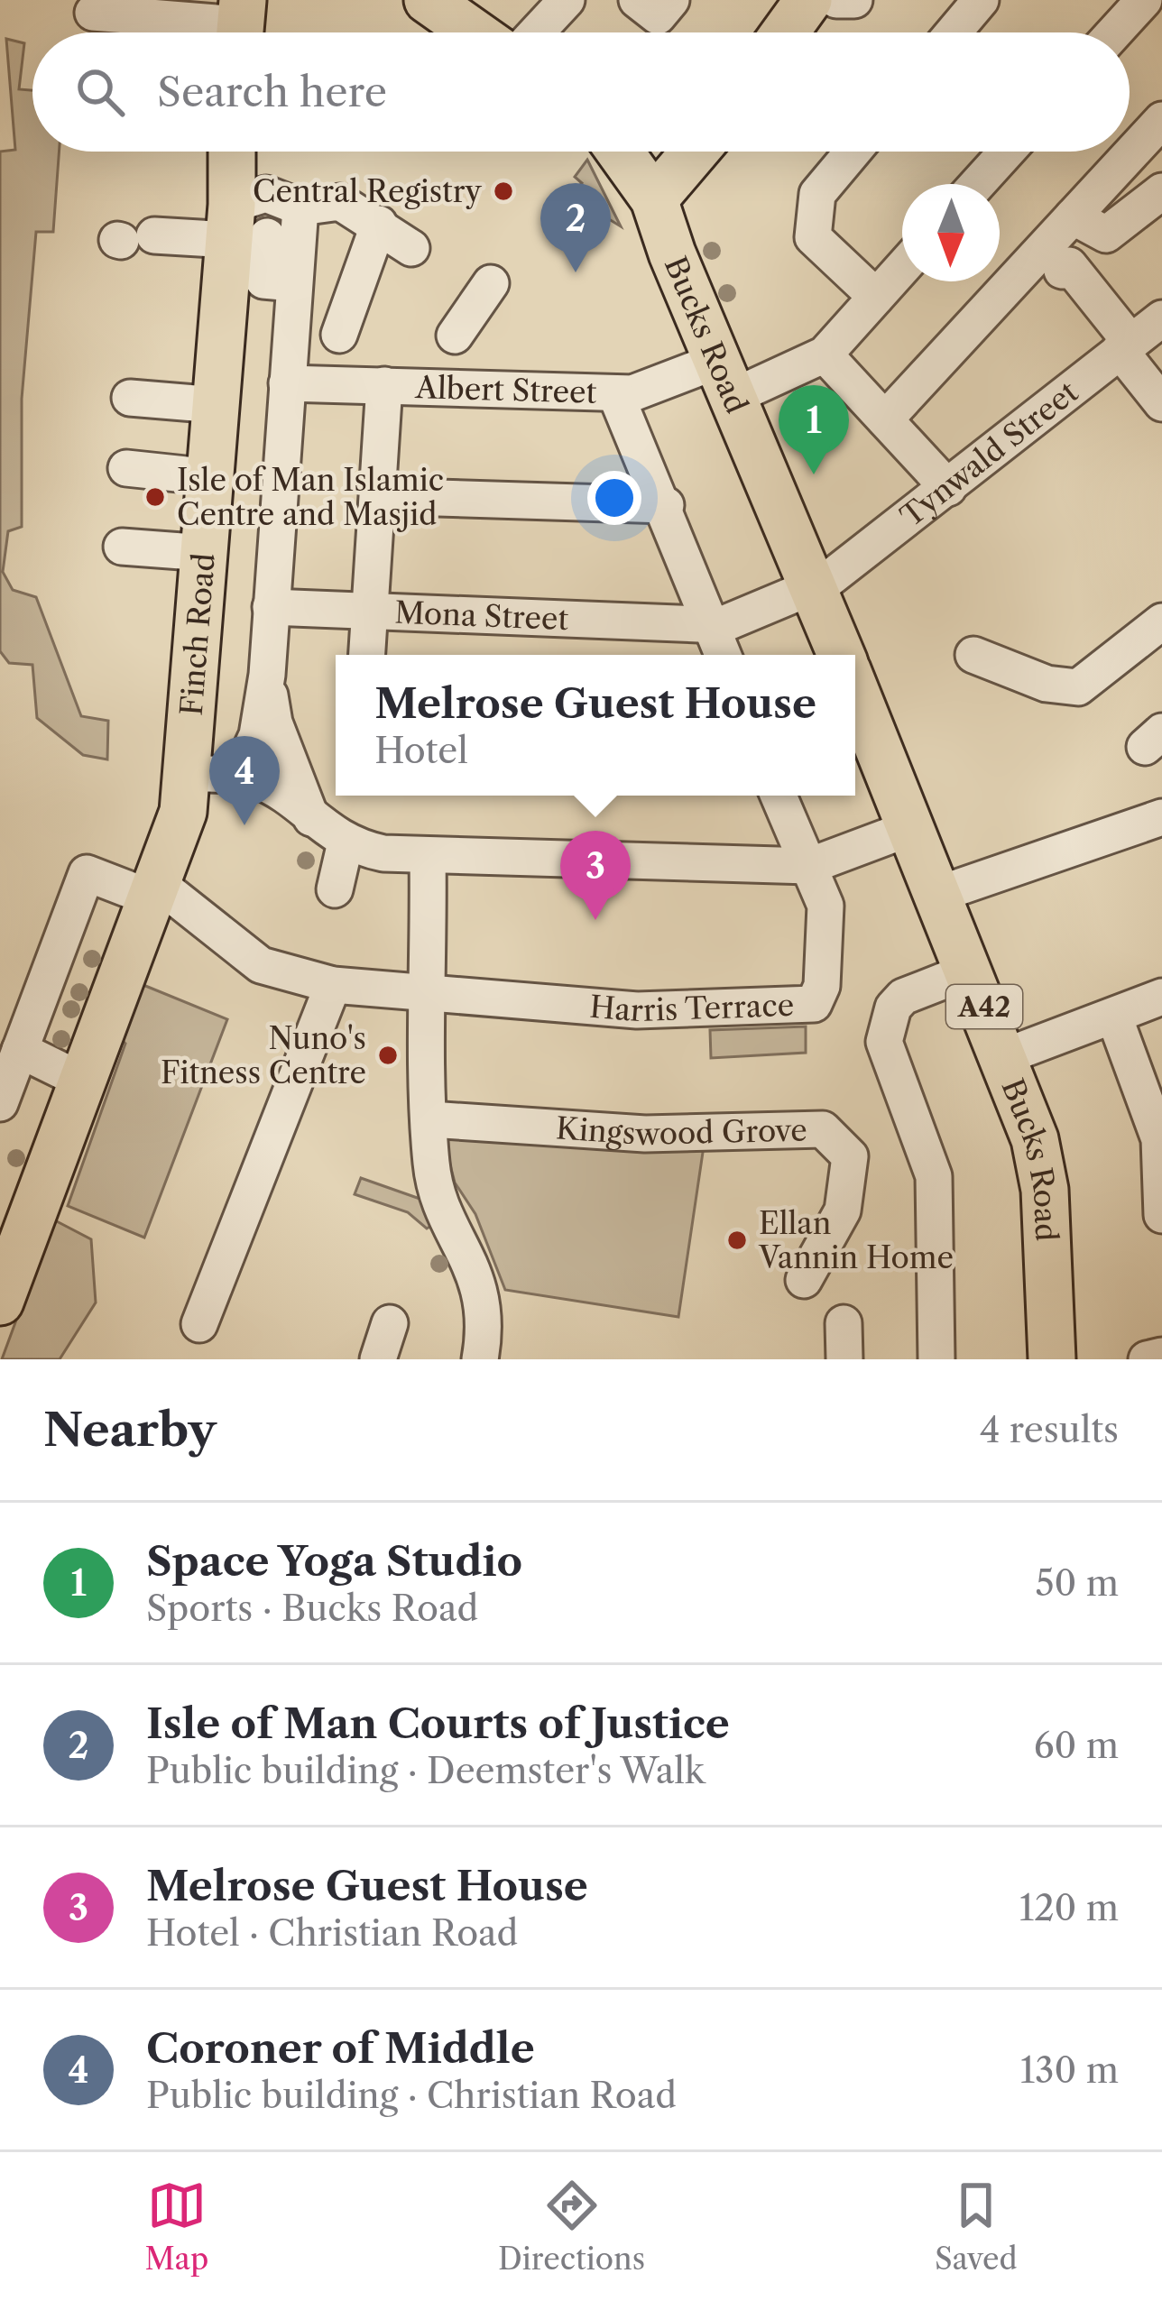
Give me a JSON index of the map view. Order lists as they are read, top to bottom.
{
  "streets": {
    "main road": ["Bucks Road", "Finch Road", "A42"],
    "street": [
      "Albert Street",
      "Tynwald Street",
      "Mona Street",
      "Harris Terrace",
      "Kingswood Grove"
    ]
  },
  "crossings": [
    ["Bucks Road", "Albert Street"],
    ["Bucks Road", "Tynwald Street"],
    ["Bucks Road", "Mona Street"],
    ["Tynwald Street", "Mona Street"]
  ],
  "places": [
    "Central Registry",
    "Isle of Man Islamic Centre and Masjid",
    "Nuno's Fitness Centre",
    "Ellan Vannin Home"
  ],
  "north": "bottom",
  "page": {
    "search": "Search here",
    "pins": [
      "2",
      "1",
      "4",
      "3"
    ],
    "popup": ["Melrose Guest House", "Hotel"],
    "heading": ["Nearby", "4 results"],
    "list": [
      {
        "mark": "1",
        "name": "Space Yoga Studio",
        "note": "Sports · Bucks Road",
        "value": "50 m"
      },
      {
        "mark": "2",
        "name": "Isle of Man Courts of Justice",
        "note": "Public building · Deemster's Walk",
        "value": "60 m"
      },
      {
        "mark": "3",
        "name": "Melrose Guest House",
        "note": "Hotel · Christian Road",
        "value": "120 m"
      },
      {
        "mark": "4",
        "name": "Coroner of Middle",
        "note": "Public building · Christian Road",
        "value": "130 m"
      }
    ],
    "nav": ["Map", "Directions", "Saved"]
  }
}
